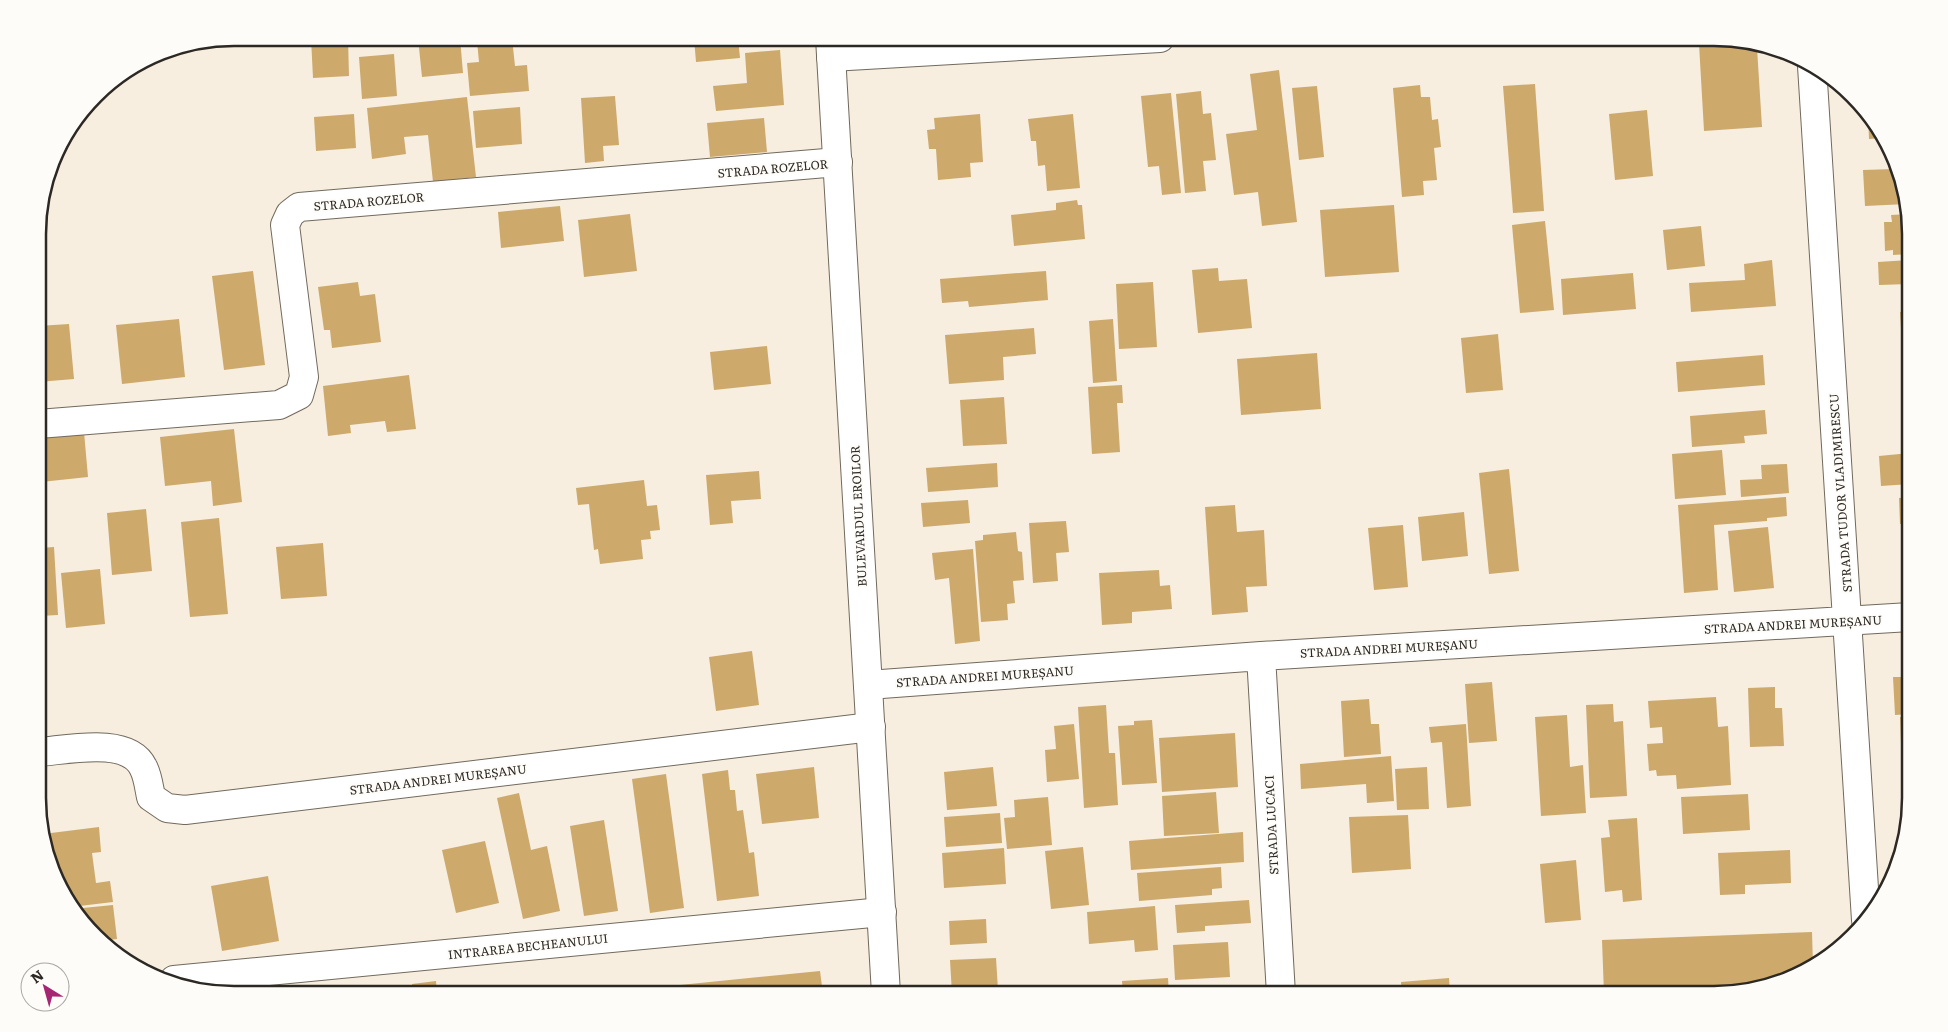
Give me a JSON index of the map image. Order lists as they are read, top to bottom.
{
  "streets": {
    "street": [
      "STRADA ROZELOR",
      "STRADA TUDOR VLADIMIRESCU",
      "BULEVARDUL EROILOR",
      "STRADA ANDREI MUREȘANU",
      "STRADA LUCACI",
      "INTRAREA BECHEANULUI"
    ]
  },
  "crossings": [
    ["STRADA ROZELOR", "BULEVARDUL EROILOR"],
    ["STRADA TUDOR VLADIMIRESCU", "STRADA ANDREI MUREȘANU"],
    ["BULEVARDUL EROILOR", "STRADA ANDREI MUREȘANU"],
    ["BULEVARDUL EROILOR", "INTRAREA BECHEANULUI"],
    ["STRADA ANDREI MUREȘANU", "STRADA LUCACI"]
  ],
  "north": "top left"
}
